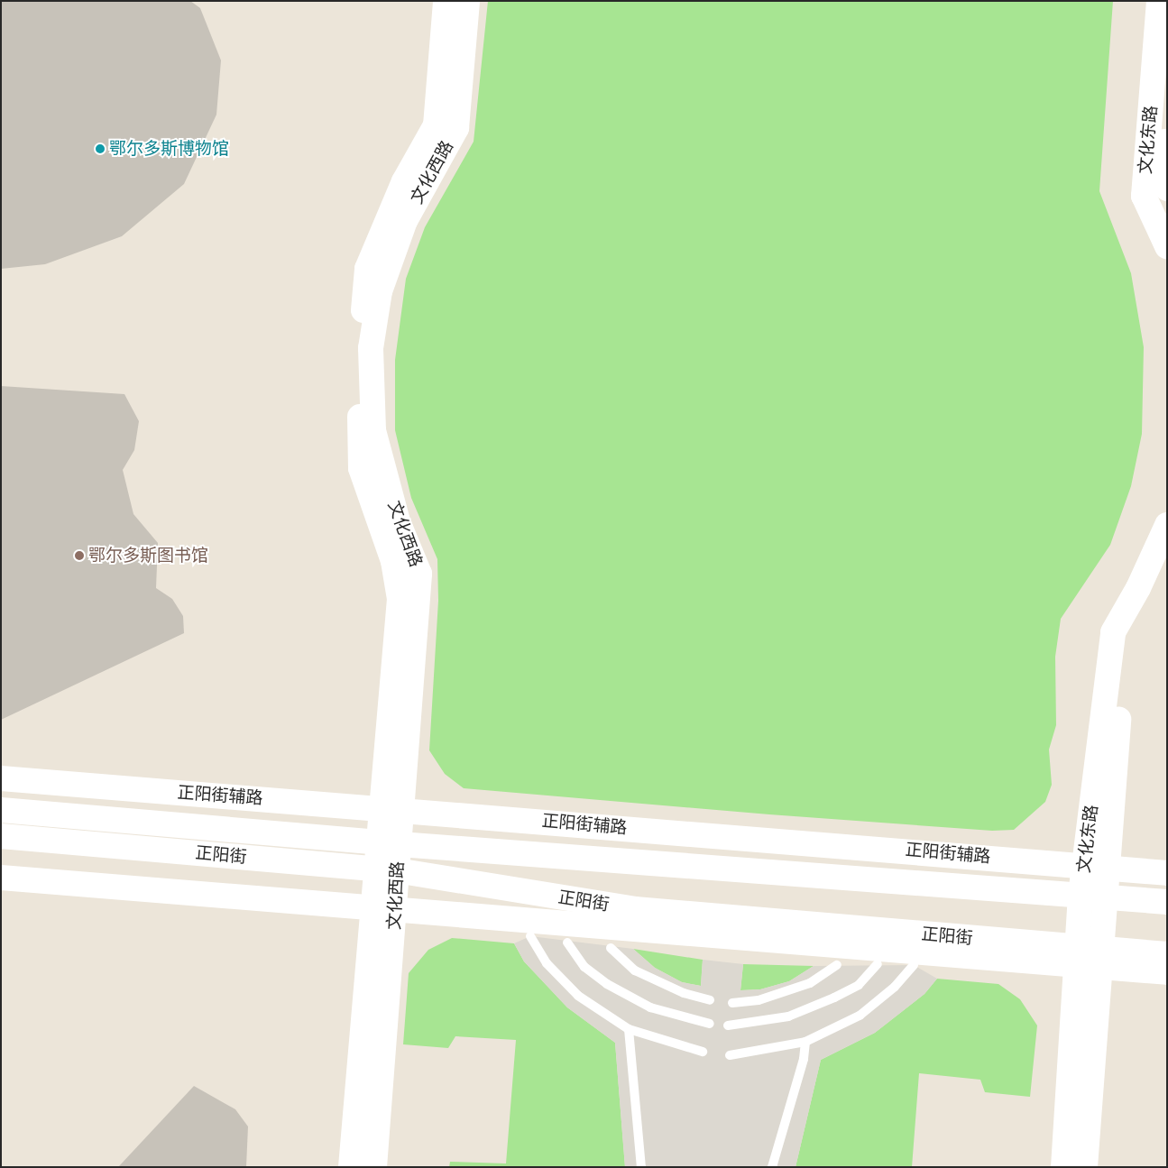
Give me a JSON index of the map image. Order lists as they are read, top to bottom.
{
  "streets": {
    "street": [
      "文化东路",
      "文化西路",
      "正阳街辅路",
      "正阳街"
    ]
  },
  "crossings": [
    ["文化东路", "正阳街辅路"],
    ["文化东路", "正阳街"],
    ["文化西路", "正阳街辅路"],
    ["文化西路", "正阳街"]
  ],
  "places": ["鄂尔多斯博物馆", "鄂尔多斯图书馆"]
}
